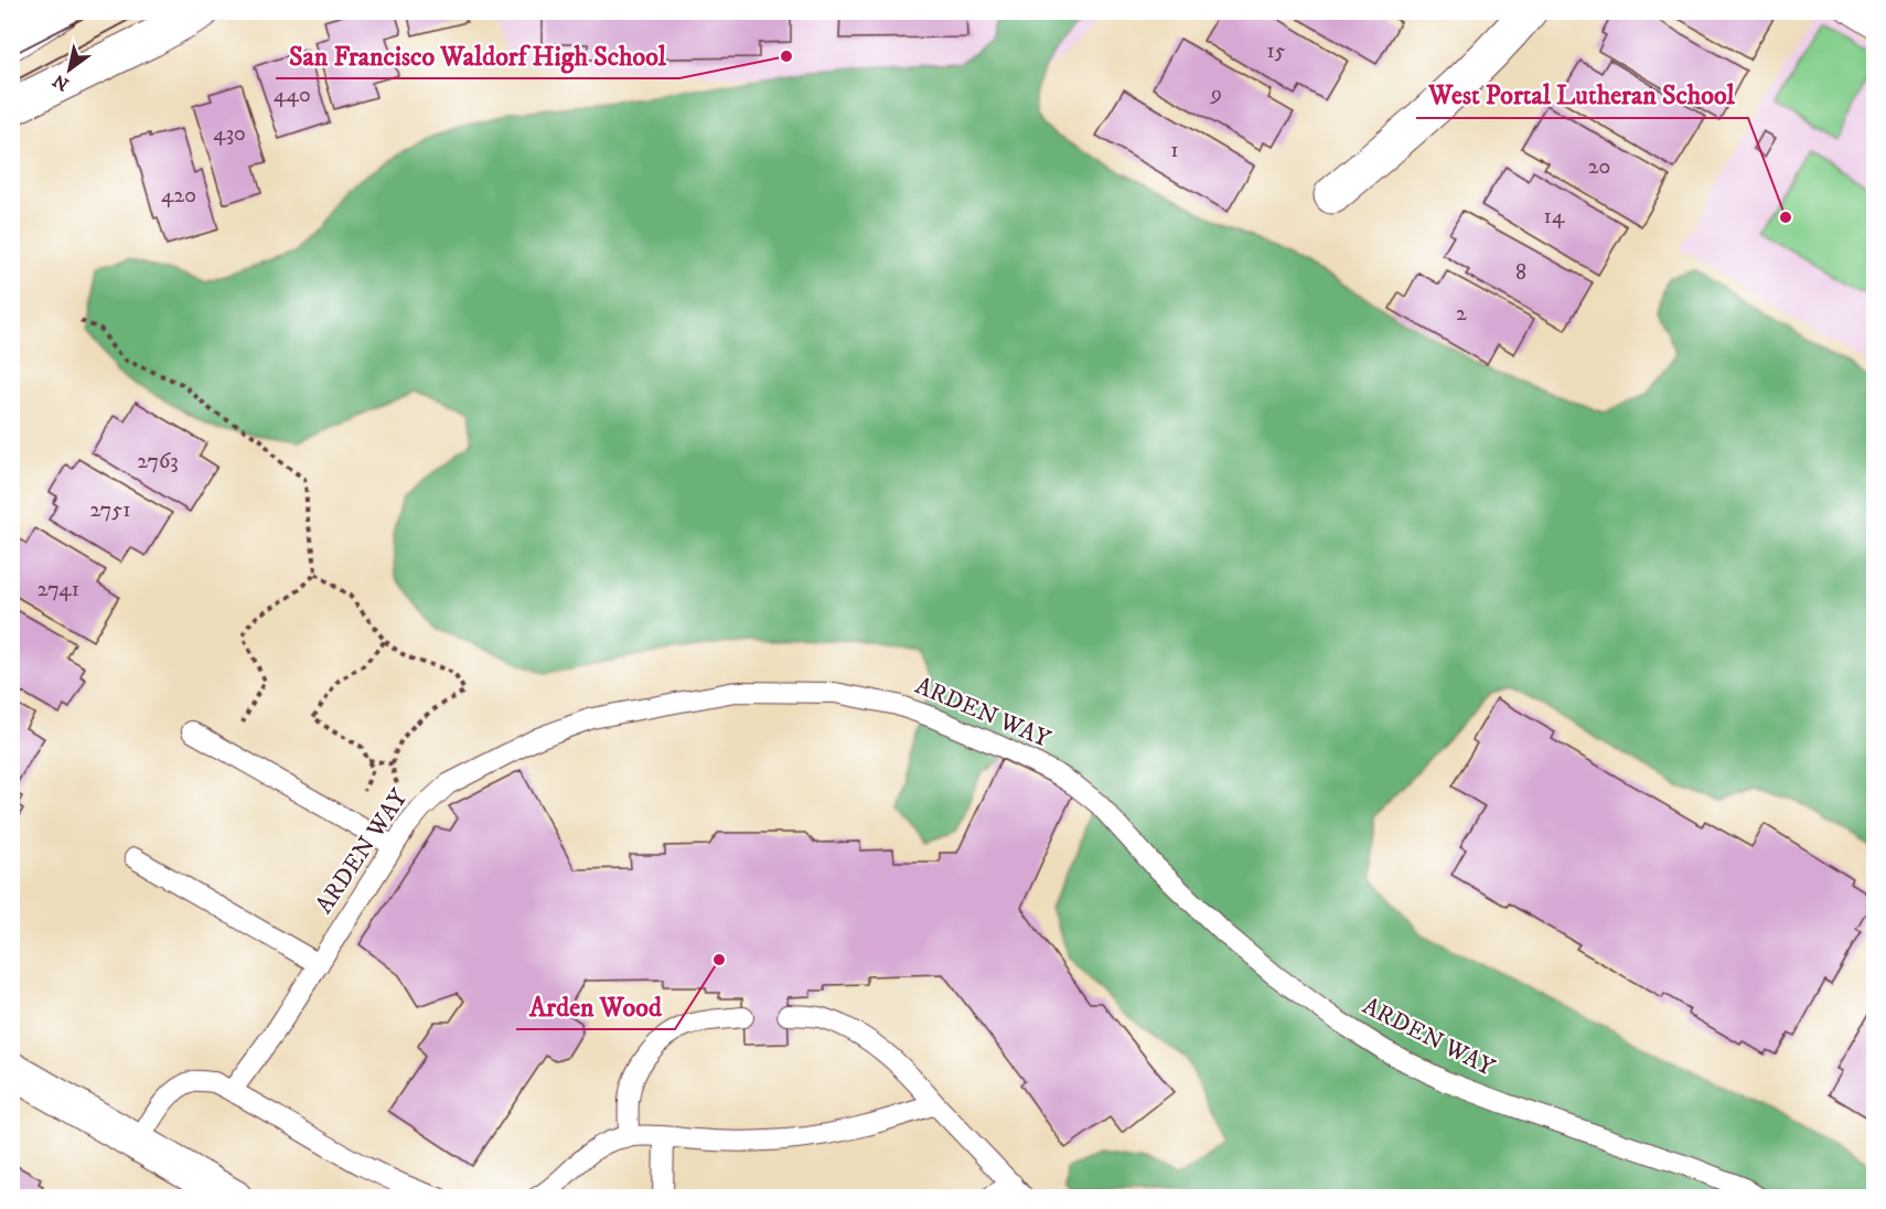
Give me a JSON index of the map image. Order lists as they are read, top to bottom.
{
  "streets": {
    "lane": ["ARDEN WAY"]
  },
  "places": ["San Francisco Waldorf High School", "West Portal Lutheran School", "Arden Wood"],
  "house_numbers": [
    "15",
    "9",
    "440",
    "430",
    "1",
    "20",
    "420",
    "14",
    "8",
    "2",
    "2763",
    "2751",
    "2741"
  ],
  "north": "bottom left"
}
